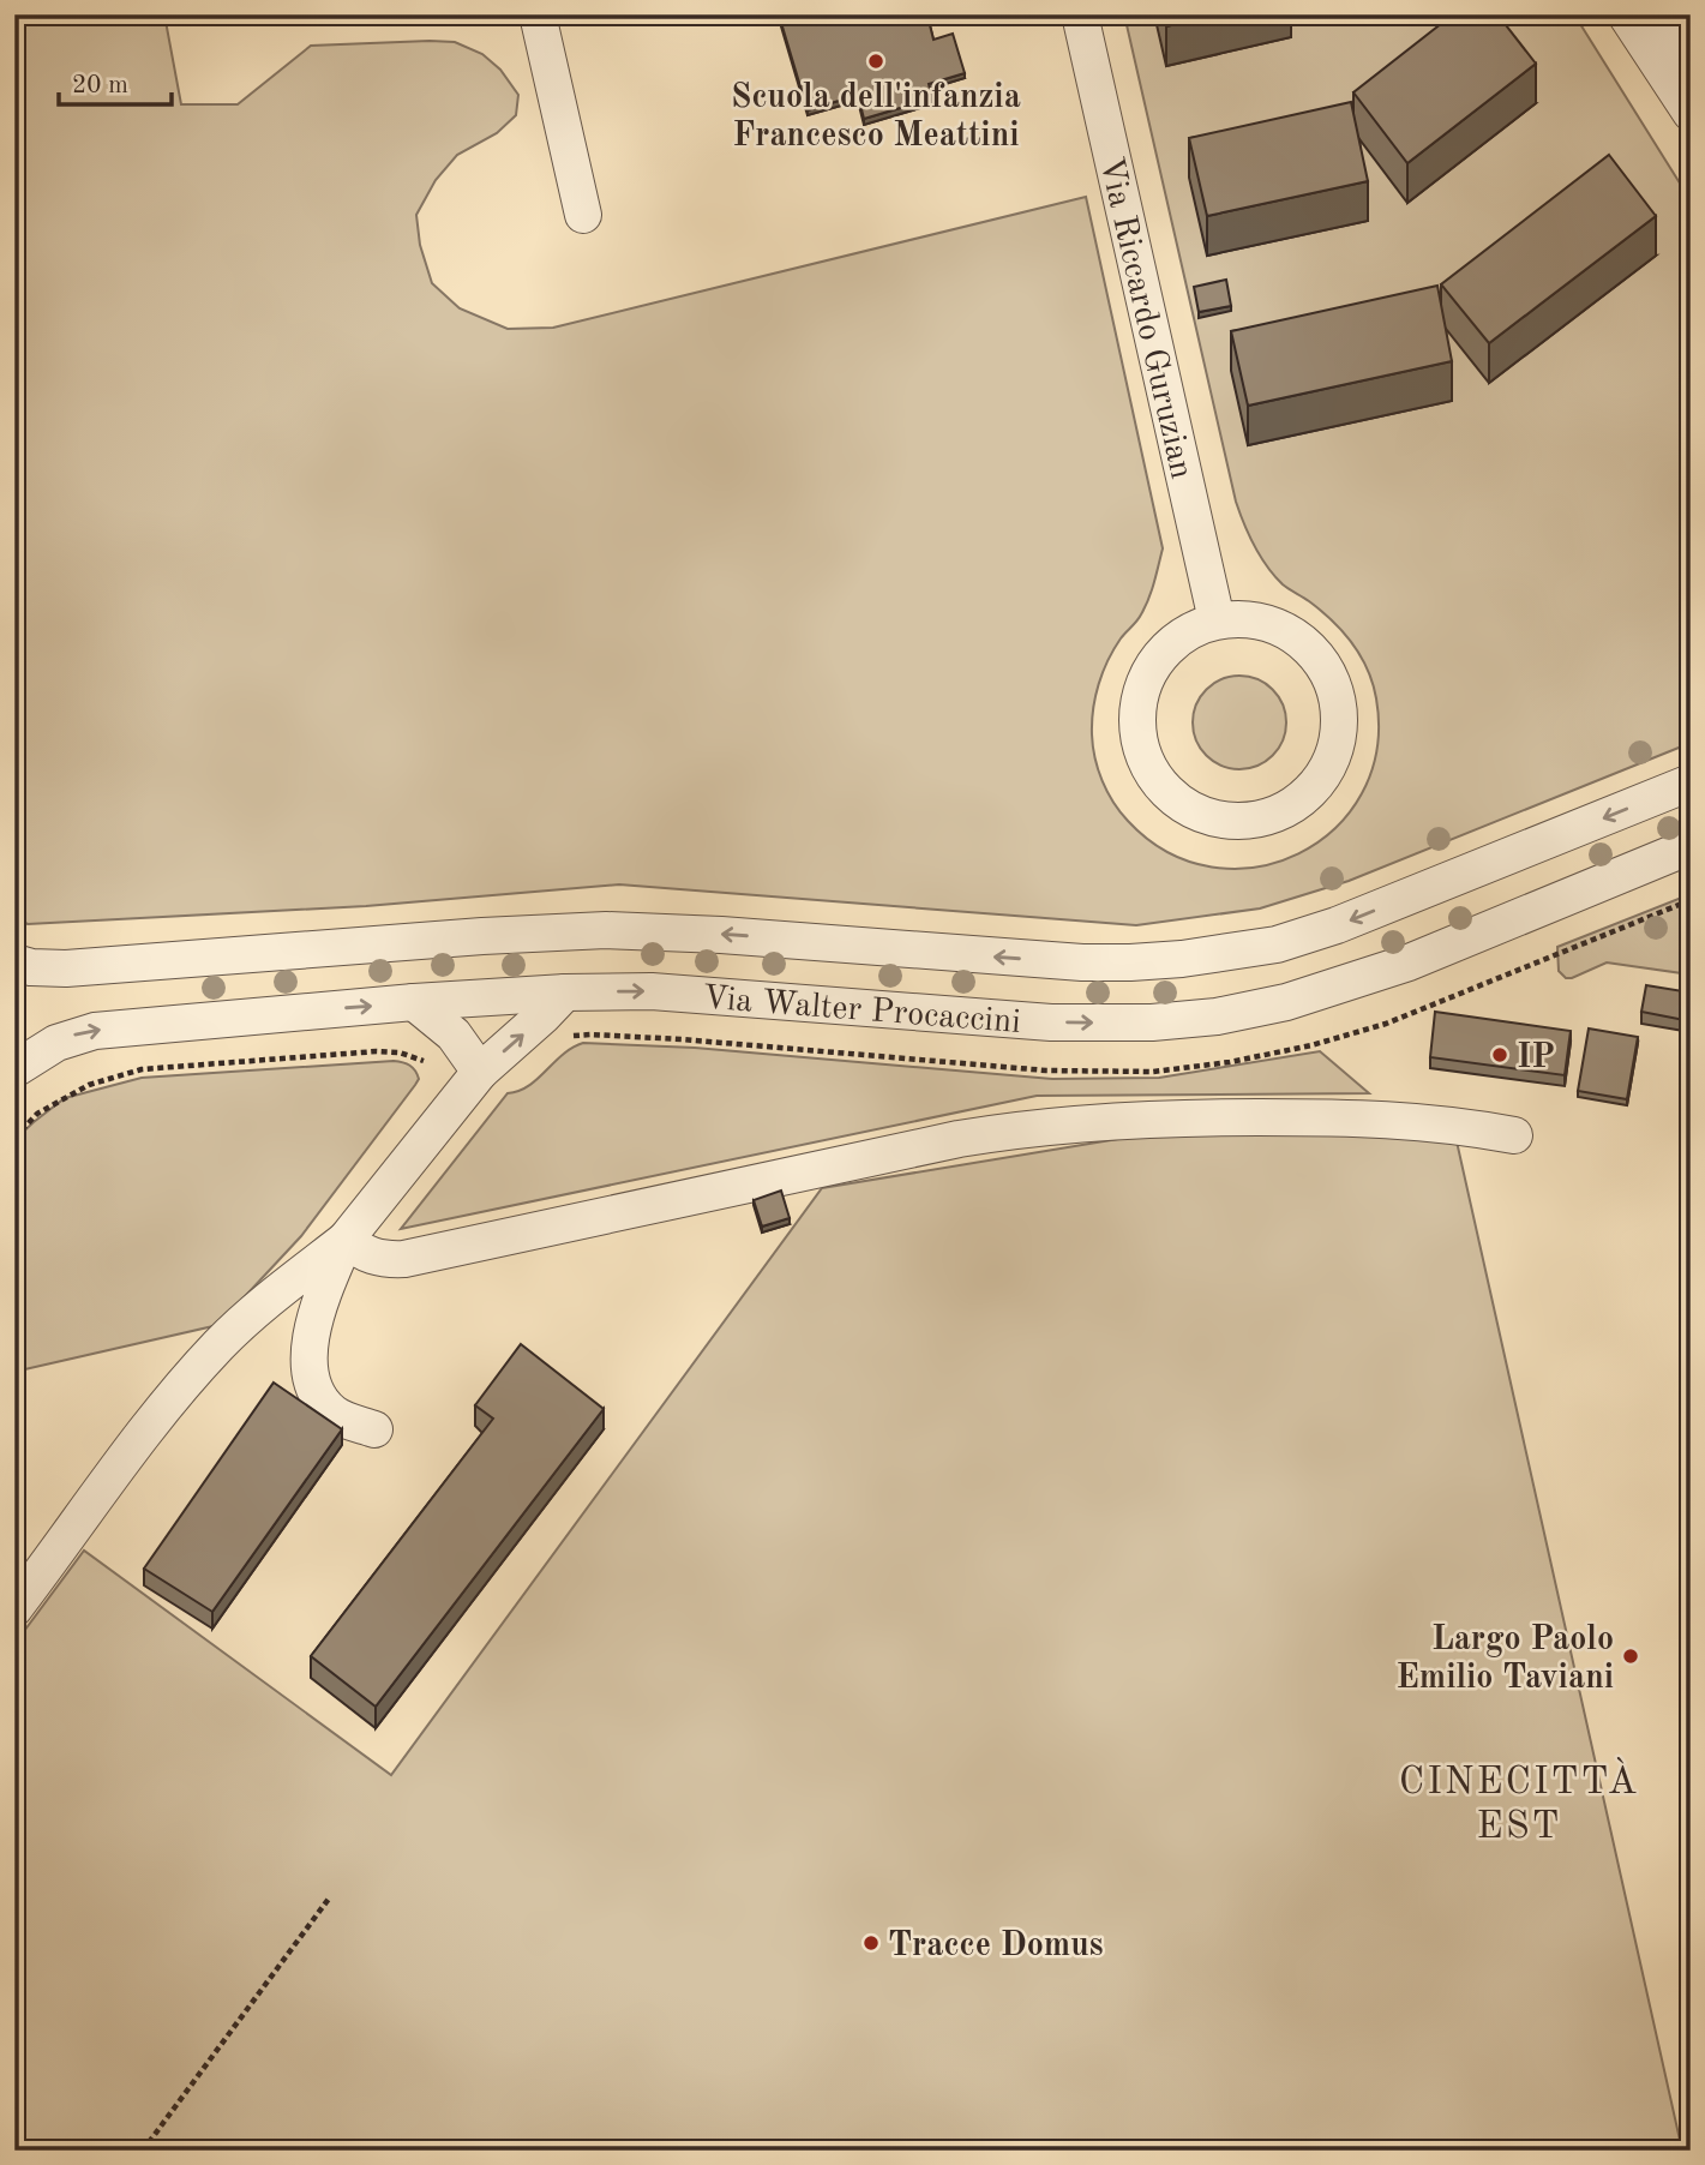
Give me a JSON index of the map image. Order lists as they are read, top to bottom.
{
  "streets": {
    "street": ["Via Riccardo Guruzian", "Via Walter Procaccini"]
  },
  "districts": ["CINECITTÀ EST"],
  "places": [
    "Scuola dell'infanzia Francesco Meattini",
    "IP",
    "Largo Paolo Emilio Taviani",
    "Tracce Domus"
  ],
  "scale_bar": "20 m"
}
